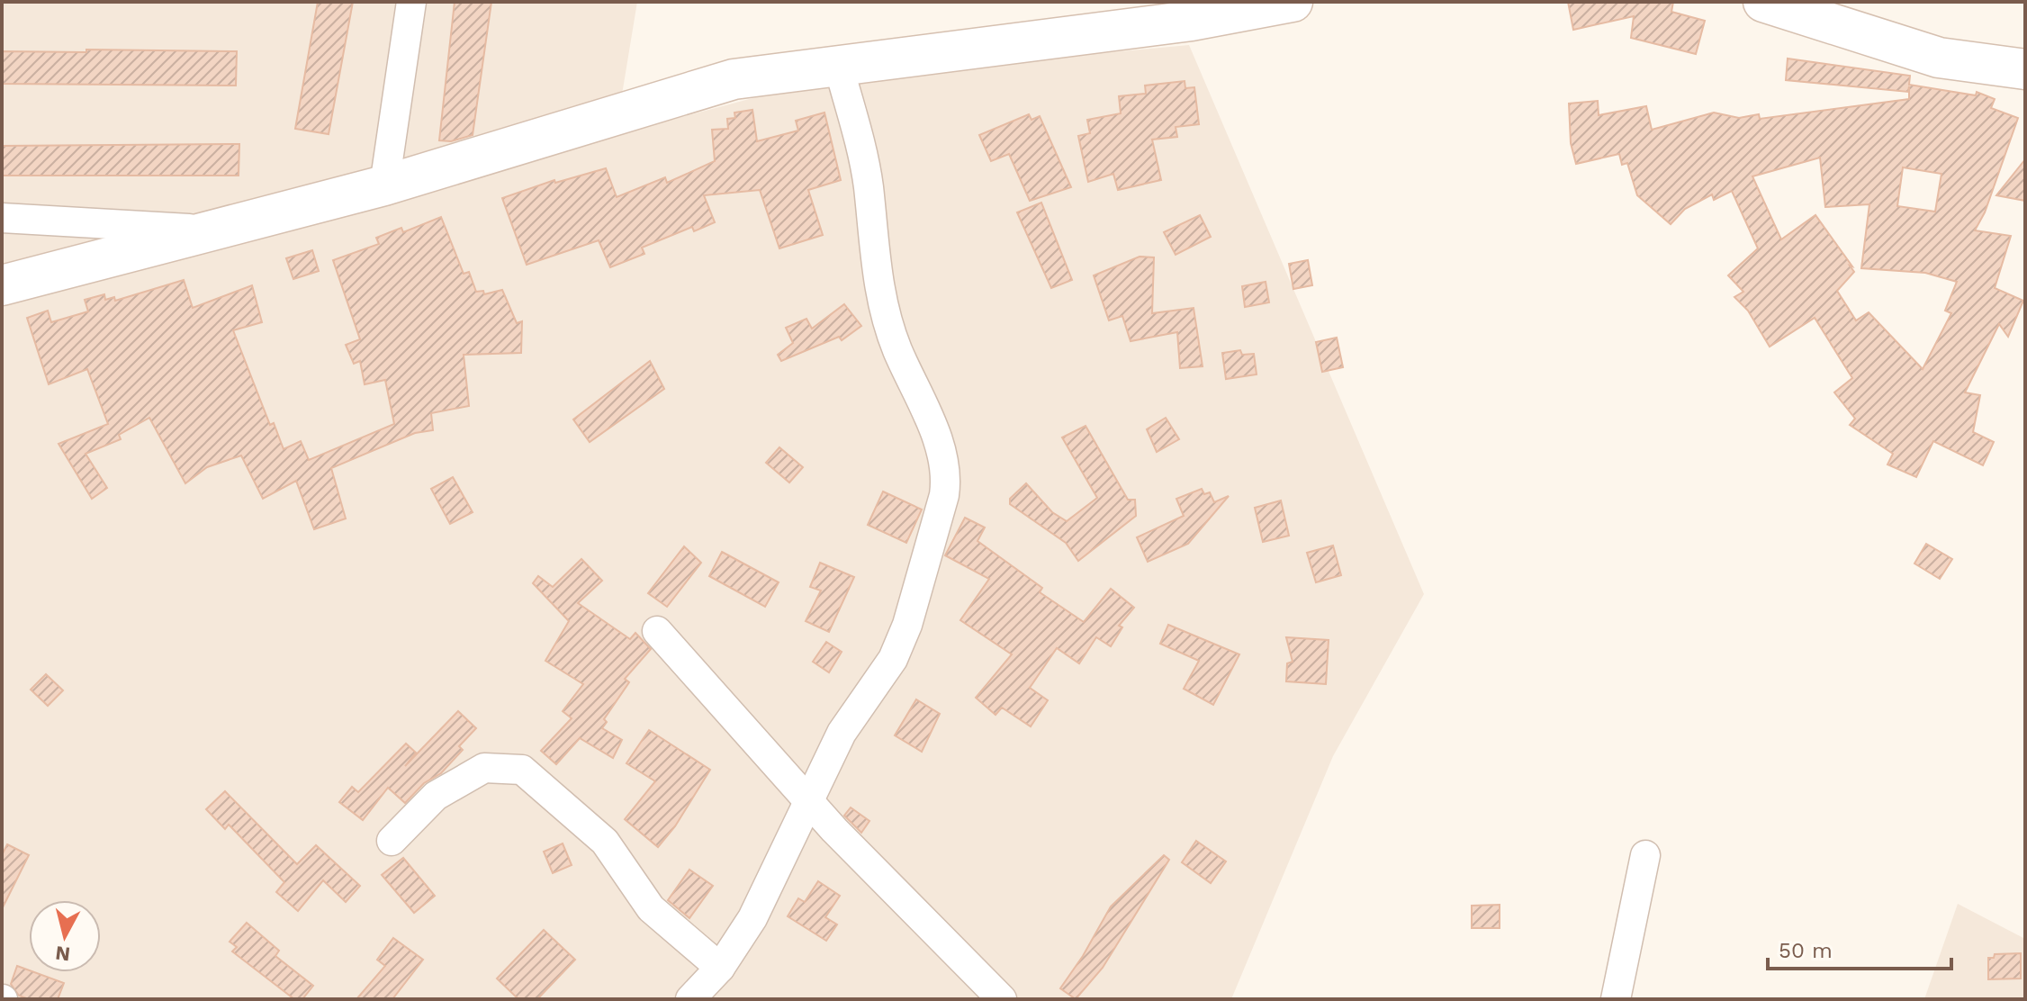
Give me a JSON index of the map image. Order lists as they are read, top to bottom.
{
  "scale_bar": "50 m",
  "north": "bottom"
}
